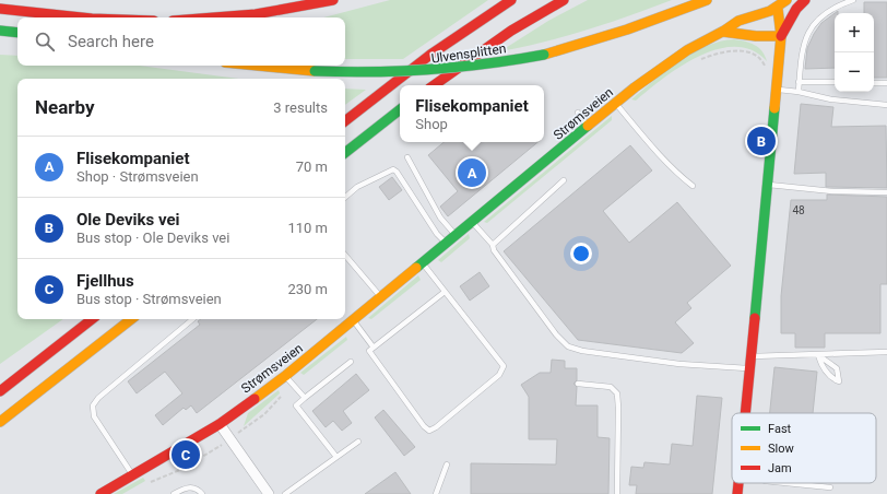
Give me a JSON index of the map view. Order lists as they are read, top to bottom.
{
  "streets": {
    "main road": ["Ulvensplitten", "Strømsveien"]
  },
  "house_numbers": ["48"],
  "legend": ["Fast", "Slow", "Jam"],
  "page": {
    "map_buttons": ["+", "−"],
    "search": "Search here",
    "heading": ["Nearby", "3 results"],
    "popup": ["Flisekompaniet", "Shop"],
    "pins": ["B", "A", "C"],
    "list": [
      {
        "mark": "A",
        "name": "Flisekompaniet",
        "note": "Shop · Strømsveien",
        "value": "70 m"
      },
      {
        "mark": "B",
        "name": "Ole Deviks vei",
        "note": "Bus stop · Ole Deviks vei",
        "value": "110 m"
      },
      {
        "mark": "C",
        "name": "Fjellhus",
        "note": "Bus stop · Strømsveien",
        "value": "230 m"
      }
    ]
  }
}
